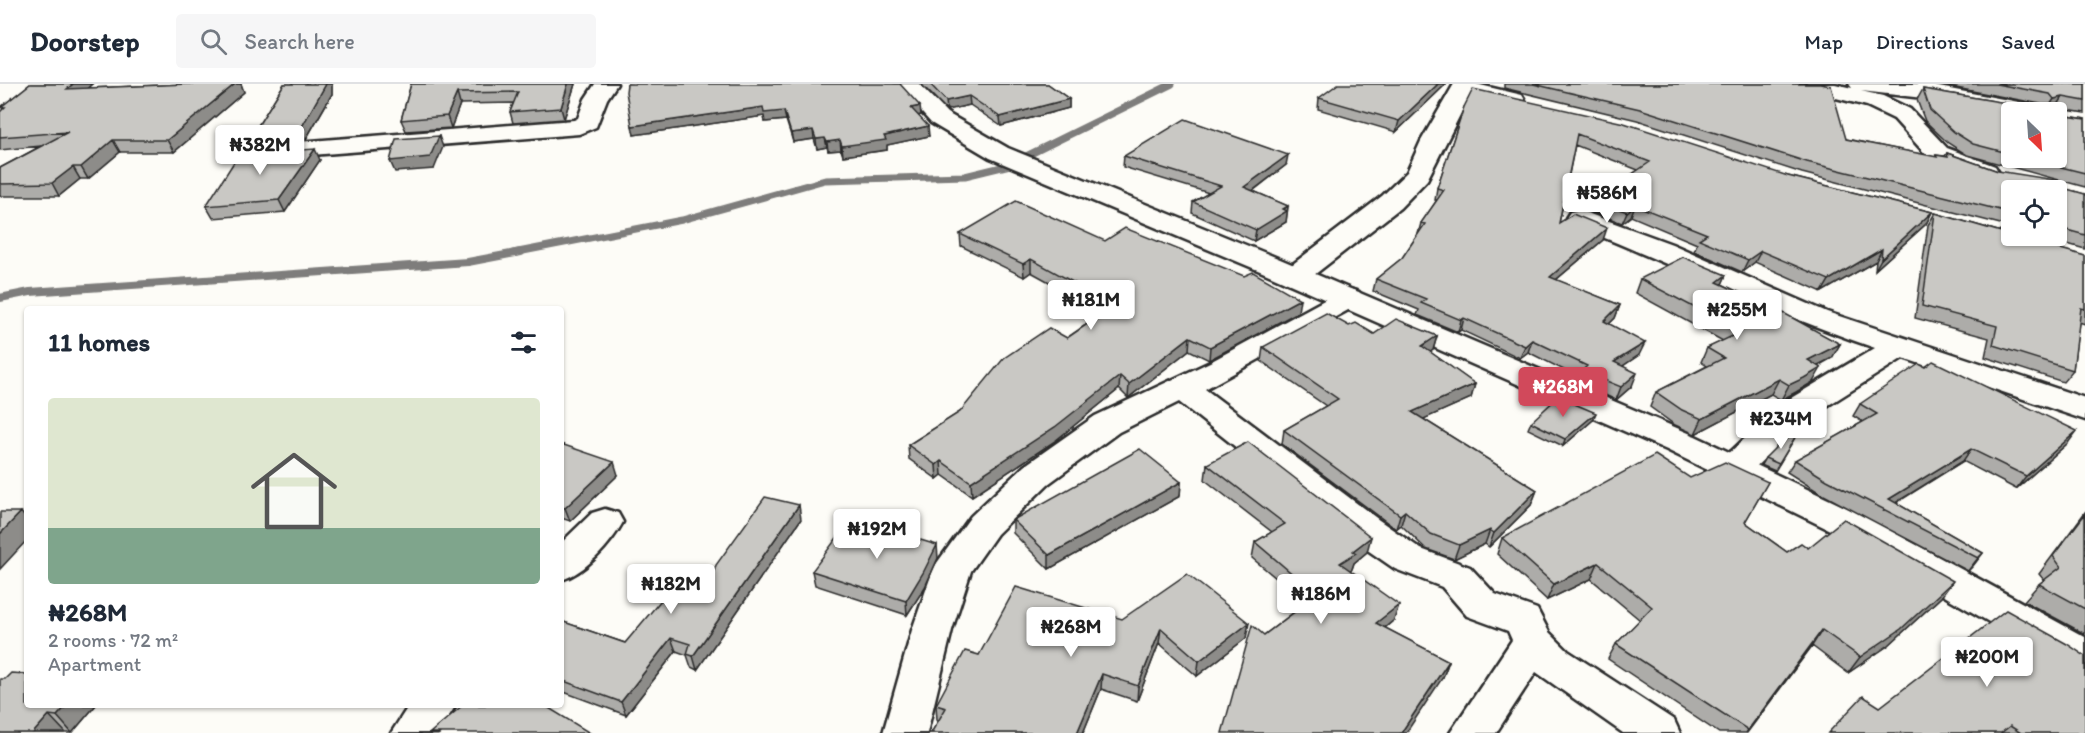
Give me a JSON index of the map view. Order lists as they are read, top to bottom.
{
  "north": "bottom right",
  "page": {
    "header": "Doorstep",
    "search": "Search here",
    "nav": ["Map", "Directions", "Saved"],
    "price": [
      "₦382M",
      "₦586M",
      "₦181M",
      "₦255M",
      "₦268M",
      "₦234M",
      "₦192M",
      "₦182M",
      "₦186M",
      "₦268M",
      "₦200M"
    ],
    "heading": "11 homes",
    "list": [
      {
        "name": "₦268M",
        "note": "2 rooms · 72 m² · Apartment"
      }
    ]
  }
}
